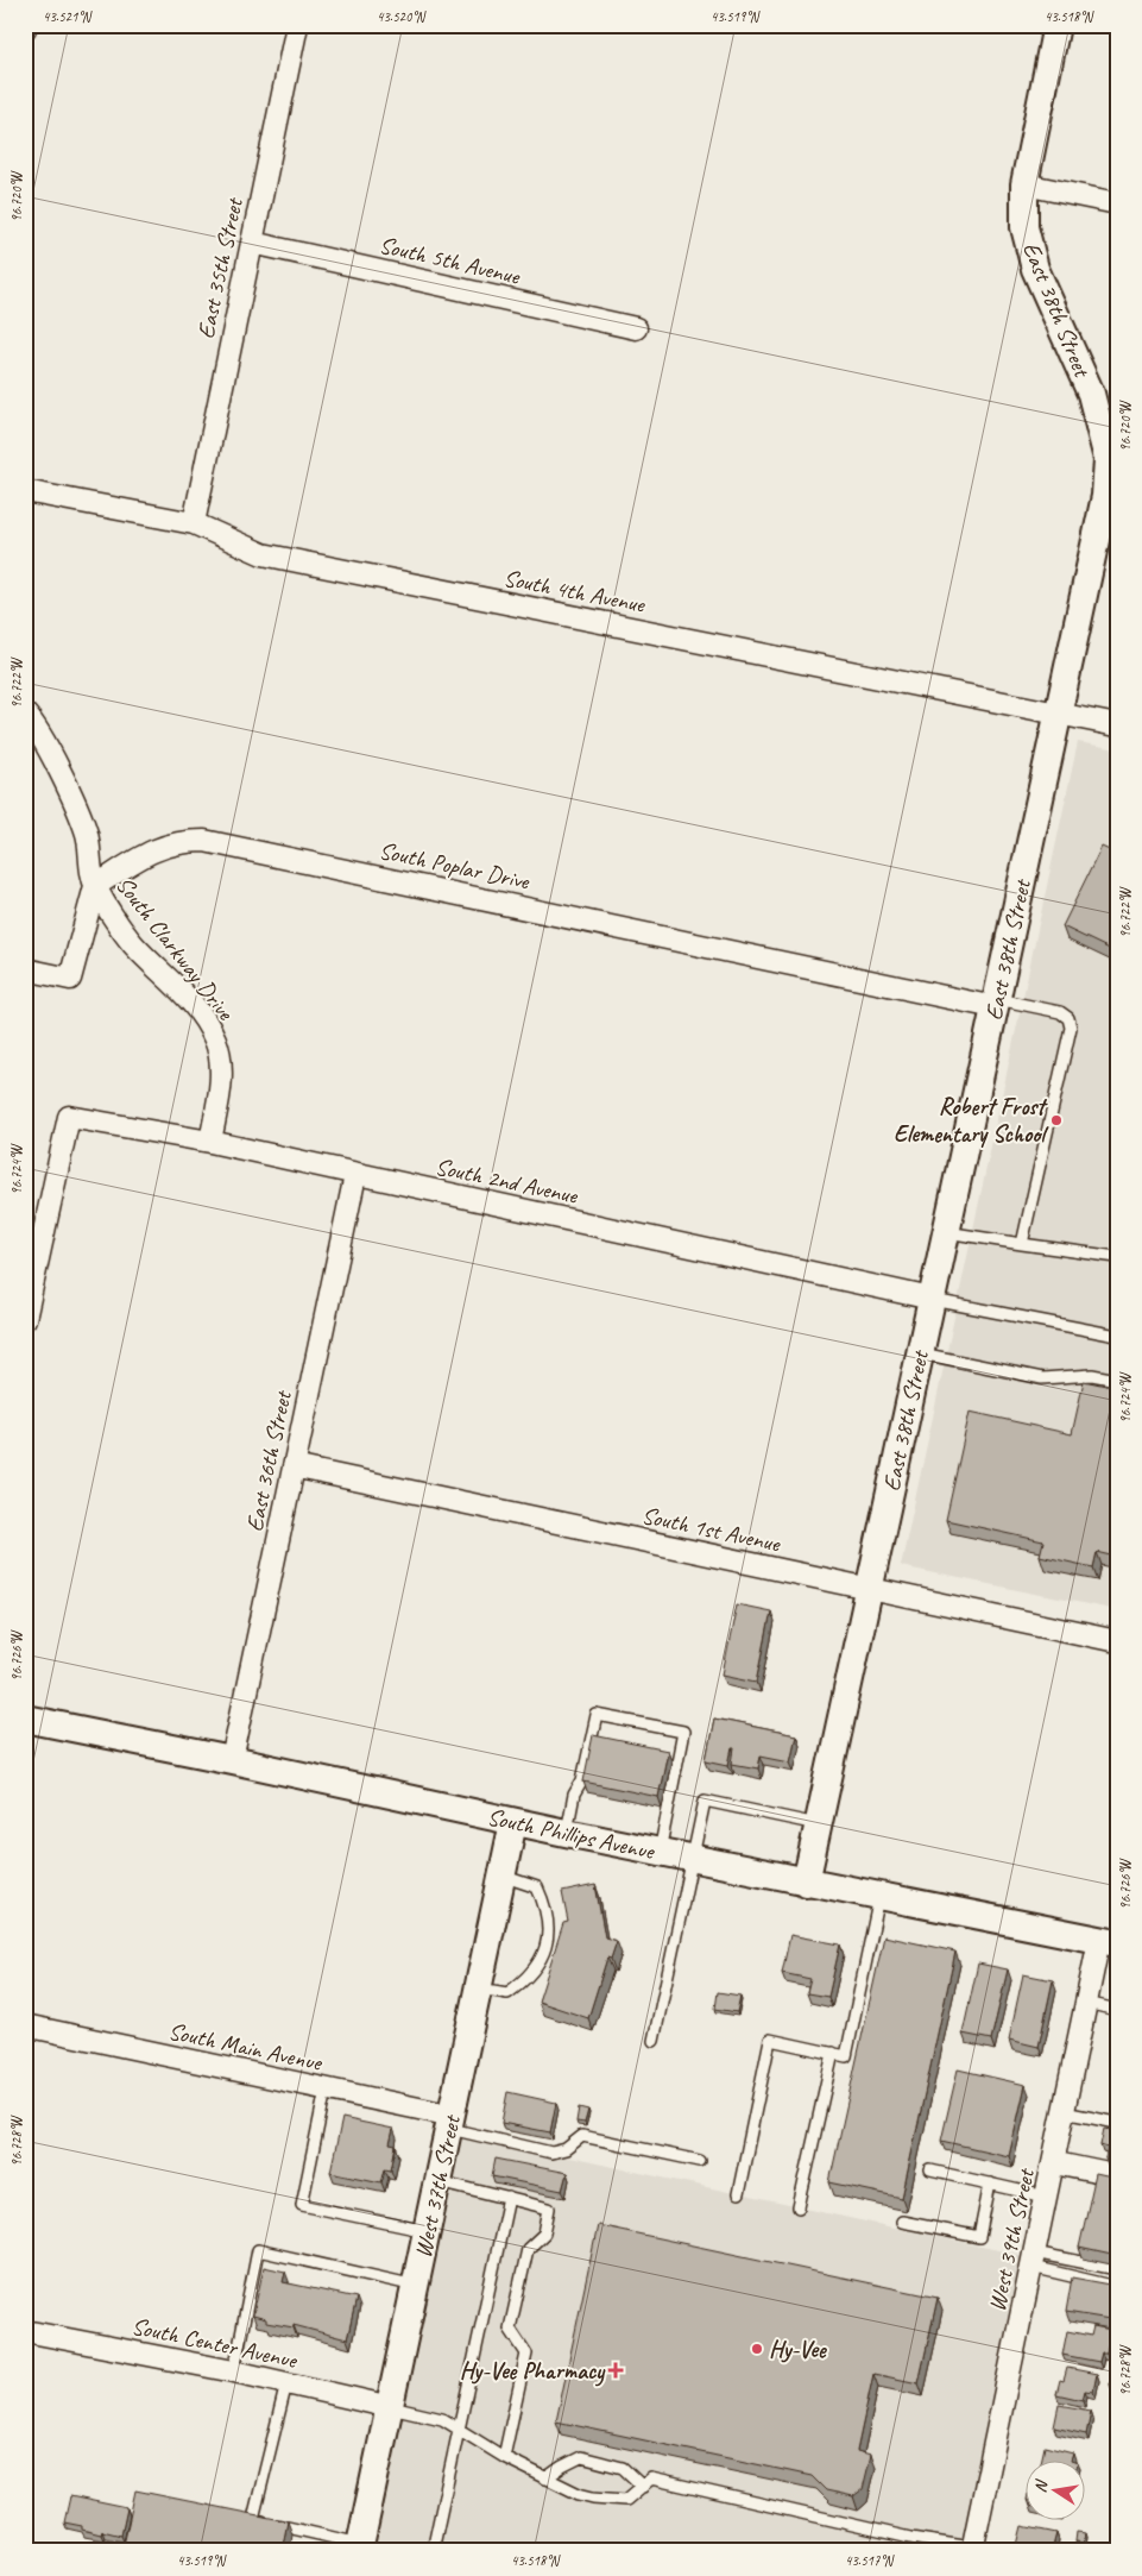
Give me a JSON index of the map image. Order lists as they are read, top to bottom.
{
  "streets": {
    "street": [
      "South 5th Avenue",
      "East 35th Street",
      "East 38th Street",
      "South 4th Avenue",
      "South Poplar Drive",
      "South Clarkway Drive",
      "South 2nd Avenue",
      "East 36th Street",
      "South 1st Avenue",
      "South Phillips Avenue",
      "South Main Avenue",
      "West 37th Street",
      "West 39th Street",
      "South Center Avenue"
    ]
  },
  "crossings": [
    ["South 5th Avenue", "East 35th Street"],
    ["East 35th Street", "South 4th Avenue"],
    ["East 38th Street", "South 4th Avenue"],
    ["East 38th Street", "South Poplar Drive"],
    ["East 38th Street", "South 2nd Avenue"],
    ["East 38th Street", "South 1st Avenue"],
    ["East 38th Street", "South Phillips Avenue"],
    ["South Poplar Drive", "South Clarkway Drive"],
    ["South Clarkway Drive", "South 2nd Avenue"],
    ["South 2nd Avenue", "East 36th Street"],
    ["East 36th Street", "South 1st Avenue"],
    ["East 36th Street", "South Phillips Avenue"],
    ["South Phillips Avenue", "West 37th Street"],
    ["South Phillips Avenue", "West 39th Street"],
    ["South Main Avenue", "West 37th Street"],
    ["West 37th Street", "South Center Avenue"]
  ],
  "places": {
    "other": ["Robert Frost Elementary School", "Hy-Vee"],
    "health": ["Hy-Vee Pharmacy"]
  },
  "north": "left",
  "coordinates": [
    "43.521°N",
    "43.520°N",
    "43.519°N",
    "43.518°N",
    "96.720°W",
    "96.722°W",
    "96.724°W",
    "96.726°W",
    "96.728°W",
    "43.517°N"
  ]
}
